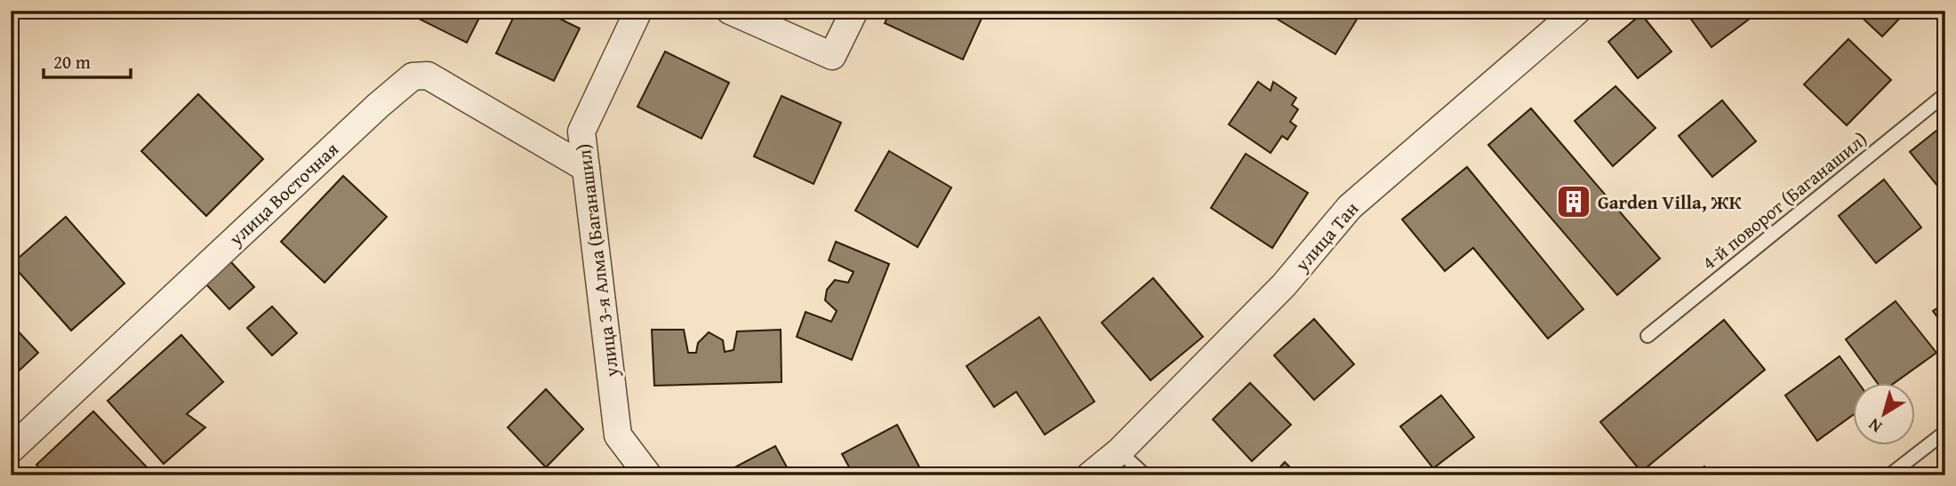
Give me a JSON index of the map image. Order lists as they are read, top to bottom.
{
  "streets": {
    "street": ["улица Восточная", "улица Тан", "улица 3-я Алма (Баганашил)"],
    "lane": ["4-й поворот (Баганашил)"]
  },
  "crossings": [
    ["улица Восточная", "улица 3-я Алма (Баганашил)"]
  ],
  "places": {
    "building": ["Garden Villa, ЖК"]
  },
  "scale_bar": "20 m",
  "north": "bottom left"
}
